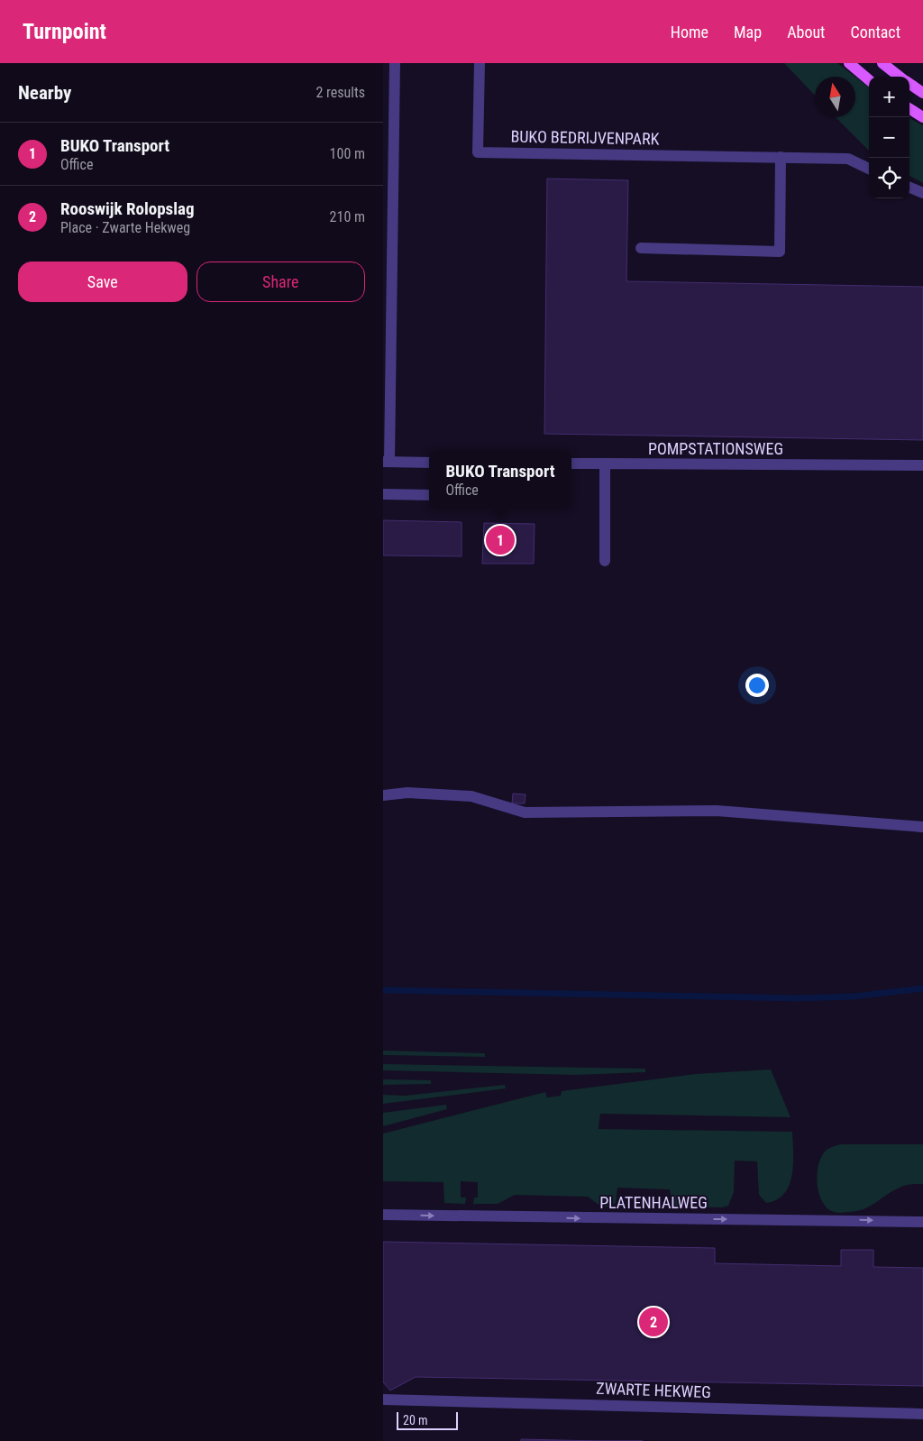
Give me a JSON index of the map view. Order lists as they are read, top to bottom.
{
  "streets": {
    "street": [
      "BUKO BEDRIJVENPARK",
      "POMPSTATIONSWEG",
      "PLATENHALWEG",
      "ZWARTE HEKWEG"
    ]
  },
  "one_way": ["PLATENHALWEG"],
  "scale_bar": "20 m",
  "north": "top",
  "page": {
    "header": "Turnpoint",
    "nav": [
      "Home",
      "Map",
      "About",
      "Contact"
    ],
    "heading": ["Nearby", "2 results"],
    "map_buttons": ["+", "−"],
    "list": [
      {
        "mark": "1",
        "name": "BUKO Transport",
        "note": "Office",
        "value": "100 m"
      },
      {
        "mark": "2",
        "name": "Rooswijk Rolopslag",
        "note": "Place · Zwarte Hekweg",
        "value": "210 m"
      }
    ],
    "buttons": ["Save", "Share"],
    "popup": ["BUKO Transport", "Office"],
    "pins": ["1", "2"],
    "scale": "20 m"
  }
}
